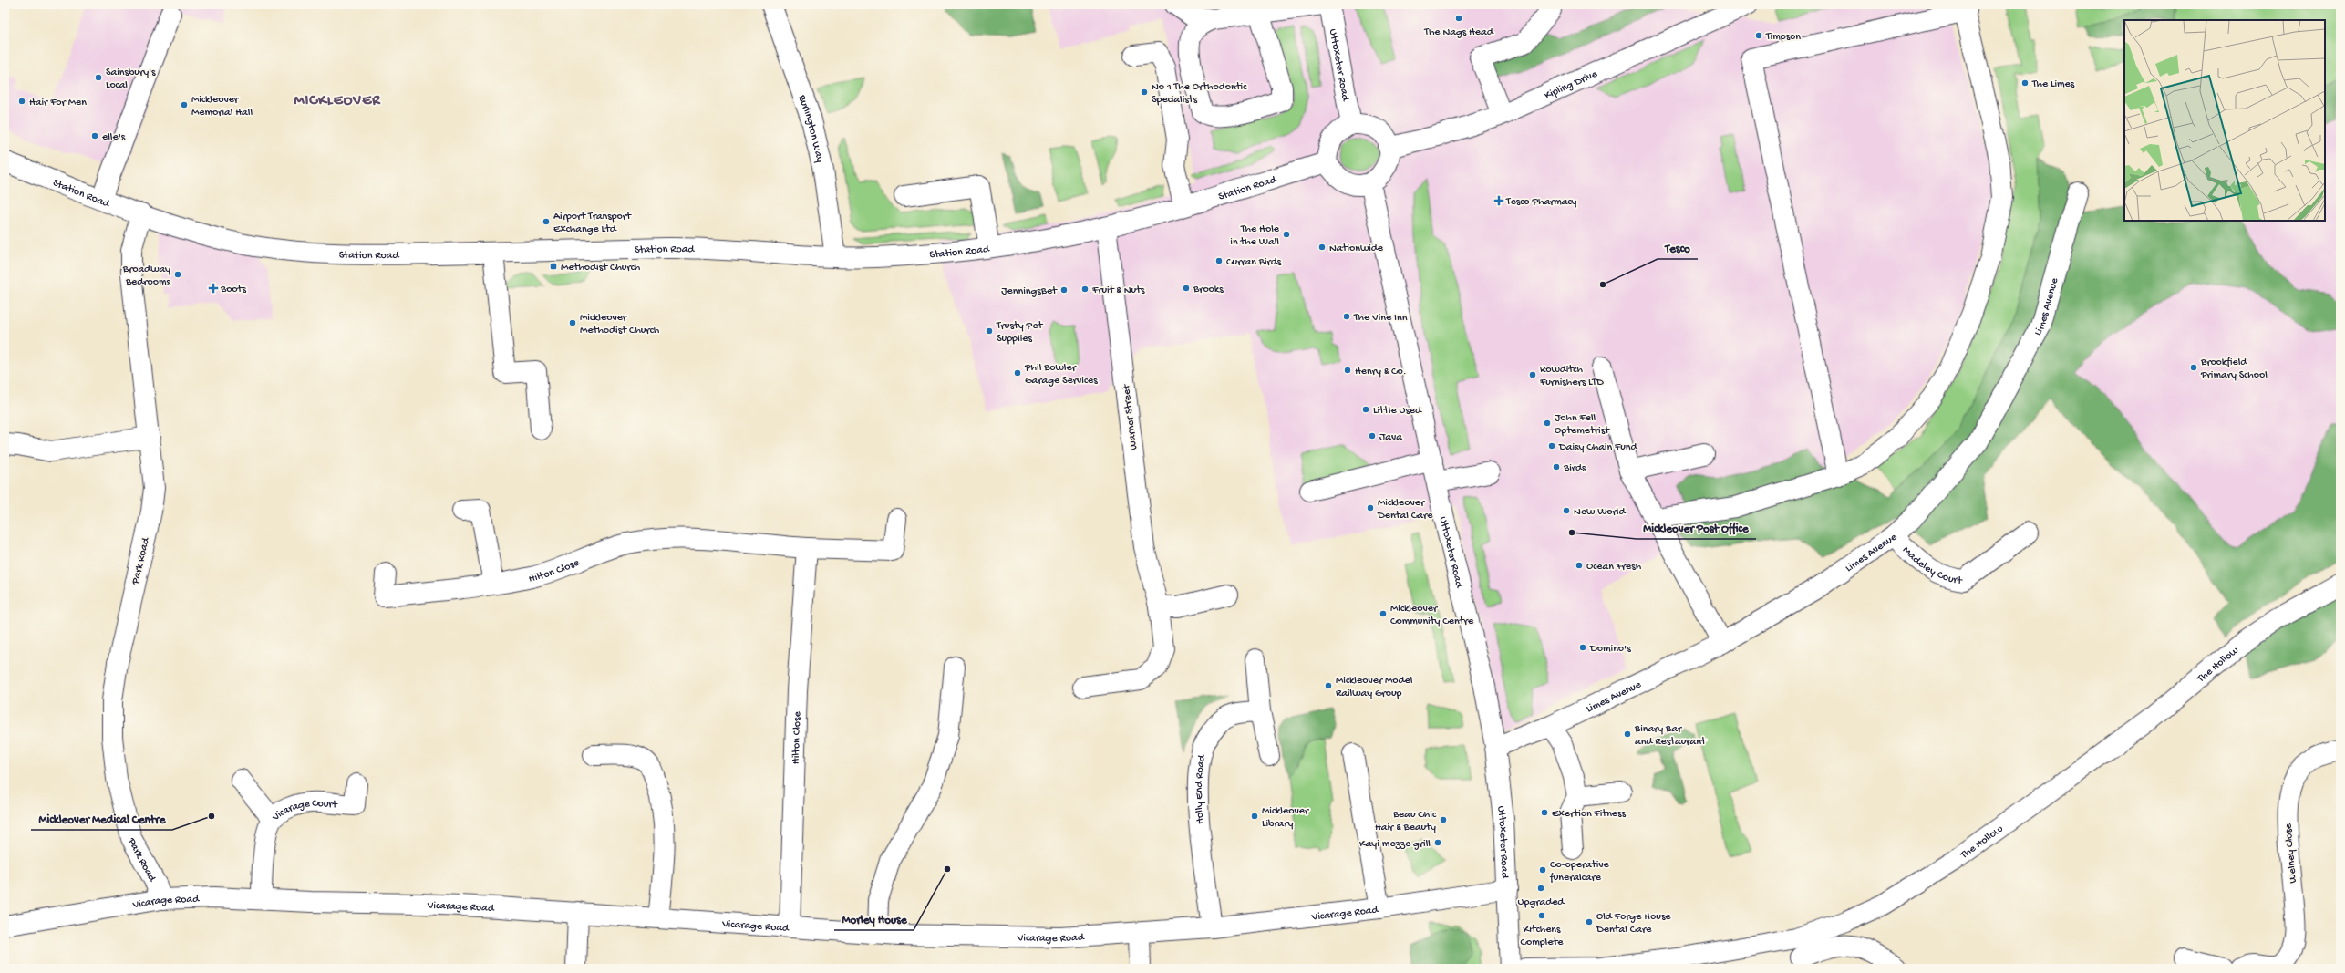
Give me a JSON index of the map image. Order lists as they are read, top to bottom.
{
  "streets": {
    "street": [
      "Uttoxeter Road",
      "Kipling Drive",
      "Burlington Way",
      "Station Road",
      "Limes Avenue",
      "Warner Street",
      "Park Road",
      "Madeley Court",
      "Hilton Close",
      "The Hollow",
      "Holly End Road",
      "Vicarage Court",
      "Welney Close",
      "Vicarage Road"
    ]
  },
  "crossings": [
    ["Uttoxeter Road", "Kipling Drive"],
    ["Uttoxeter Road", "Station Road"],
    ["Uttoxeter Road", "Limes Avenue"],
    ["Uttoxeter Road", "Vicarage Road"],
    ["Kipling Drive", "Station Road"],
    ["Burlington Way", "Station Road"],
    ["Station Road", "Warner Street"],
    ["Station Road", "Park Road"],
    ["Limes Avenue", "Madeley Court"],
    ["Park Road", "Vicarage Road"],
    ["Hilton Close", "Vicarage Road"],
    ["Holly End Road", "Vicarage Road"],
    ["Vicarage Court", "Vicarage Road"]
  ],
  "districts": ["MICKLEOVER"],
  "places": {
    "other": [
      "The Nags Head",
      "Timpson",
      "Sainsbury's Local",
      "The Limes",
      "No 1 The Orthodontic Specialists",
      "Hair For Men",
      "Mickleover Memorial Hall",
      "elle's",
      "Airport Transport Exchange Ltd",
      "The Hole in the Wall",
      "Nationwide",
      "Curran Birds",
      "Broadway Bedrooms",
      "Tesco",
      "Brooks",
      "Fruit & Nuts",
      "JenningsBet",
      "The Vine Inn",
      "Mickleover Methodist Church",
      "Trusty Pet Supplies",
      "Brookfield Primary School",
      "Henry & Co.",
      "Phil Bowler Garage Services",
      "Rowditch Furnishers LTD",
      "Little Used",
      "John Fell Optemetrist",
      "Java",
      "Daisy Chain Fund",
      "Birds",
      "Mickleover Dental Care",
      "New World",
      "Mickleover Post Office",
      "Ocean Fresh",
      "Mickleover Community Centre",
      "Domino's",
      "Mickleover Model Railway Group",
      "Binary Bar and Restaurant",
      "Exertion Fitness",
      "Mickleover Medical Centre",
      "Mickleover Library",
      "Beau Chic Hair & Beauty",
      "Kayi mezze grill",
      "Morley House",
      "Co-operative funeralcare",
      "Upgraded",
      "Kitchens Complete",
      "Old Forge House Dental Care"
    ],
    "health": ["Tesco Pharmacy", "Boots"],
    "transit": ["Methodist Church"]
  }
}
